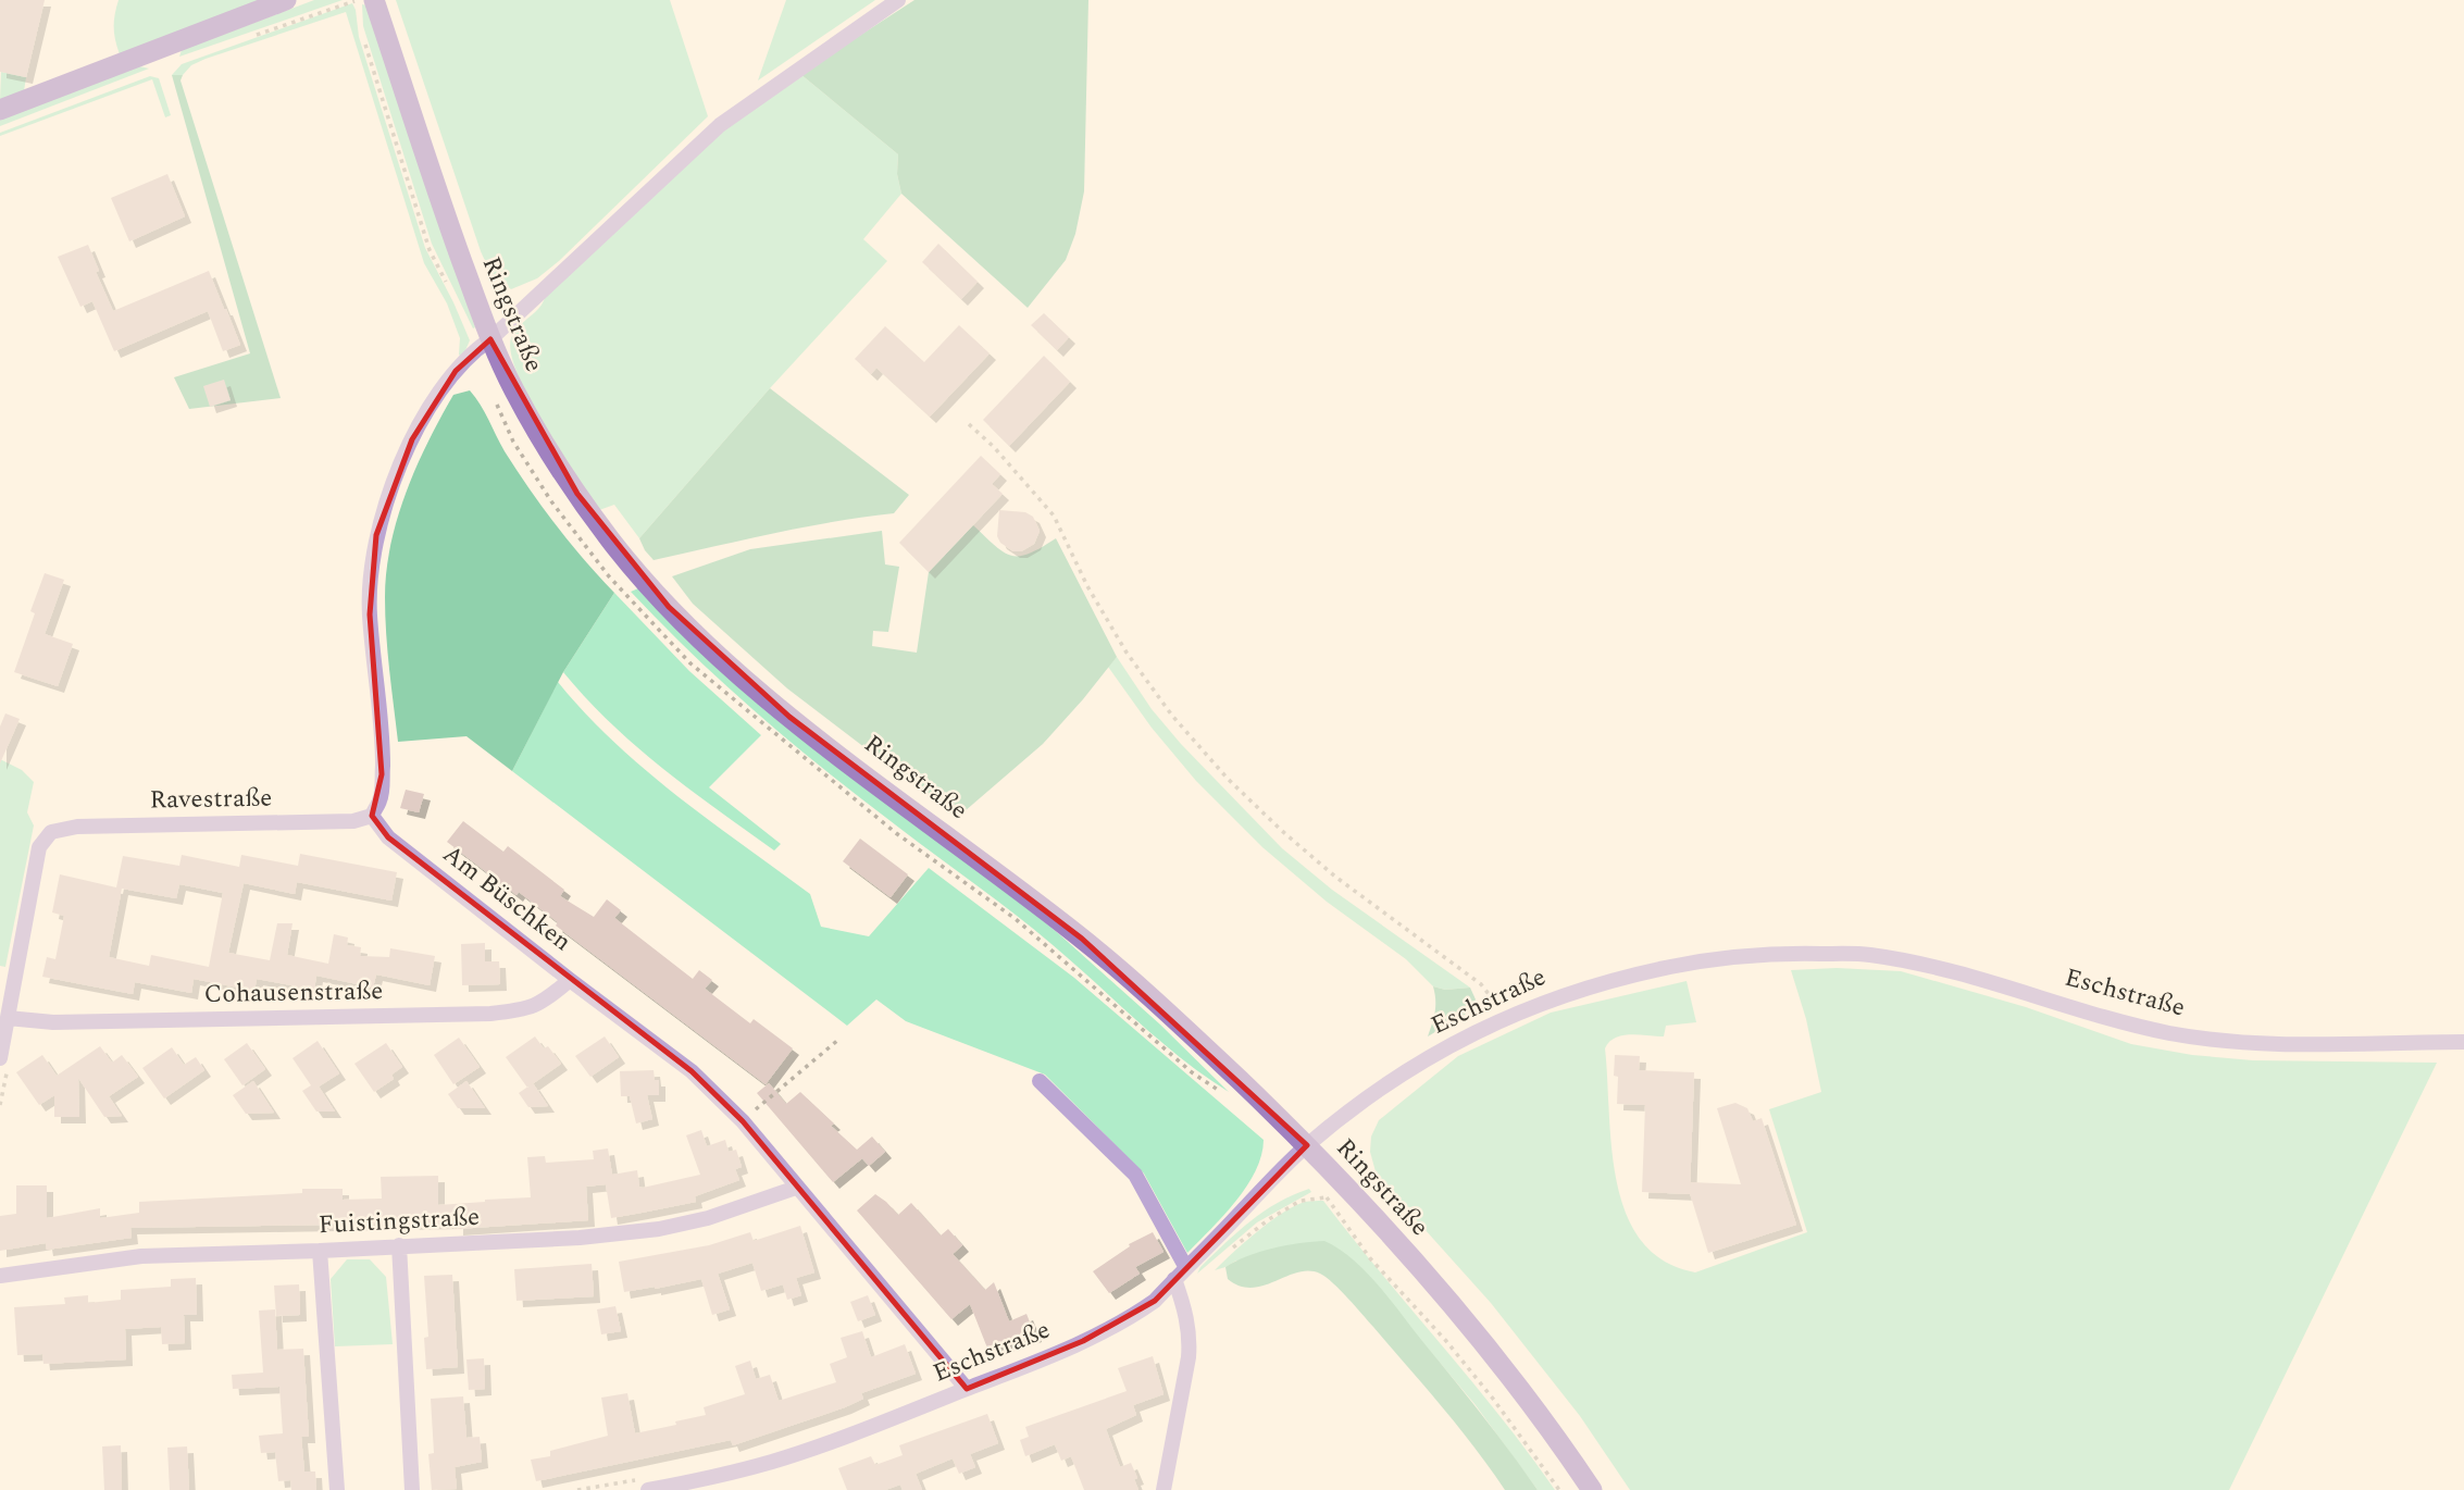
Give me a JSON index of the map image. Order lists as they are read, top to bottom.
{
  "streets": {
    "main road": ["Ringstraße"],
    "street": [
      "Ravestraße",
      "Am Büschken",
      "Cohausenstraße",
      "Eschstraße",
      "Fuistingstraße"
    ]
  },
  "crossings": [
    ["Ringstraße", "Eschstraße"],
    ["Ravestraße", "Am Büschken"],
    ["Ravestraße", "Cohausenstraße"],
    ["Am Büschken", "Cohausenstraße"],
    ["Am Büschken", "Eschstraße"],
    ["Am Büschken", "Fuistingstraße"]
  ]
}
